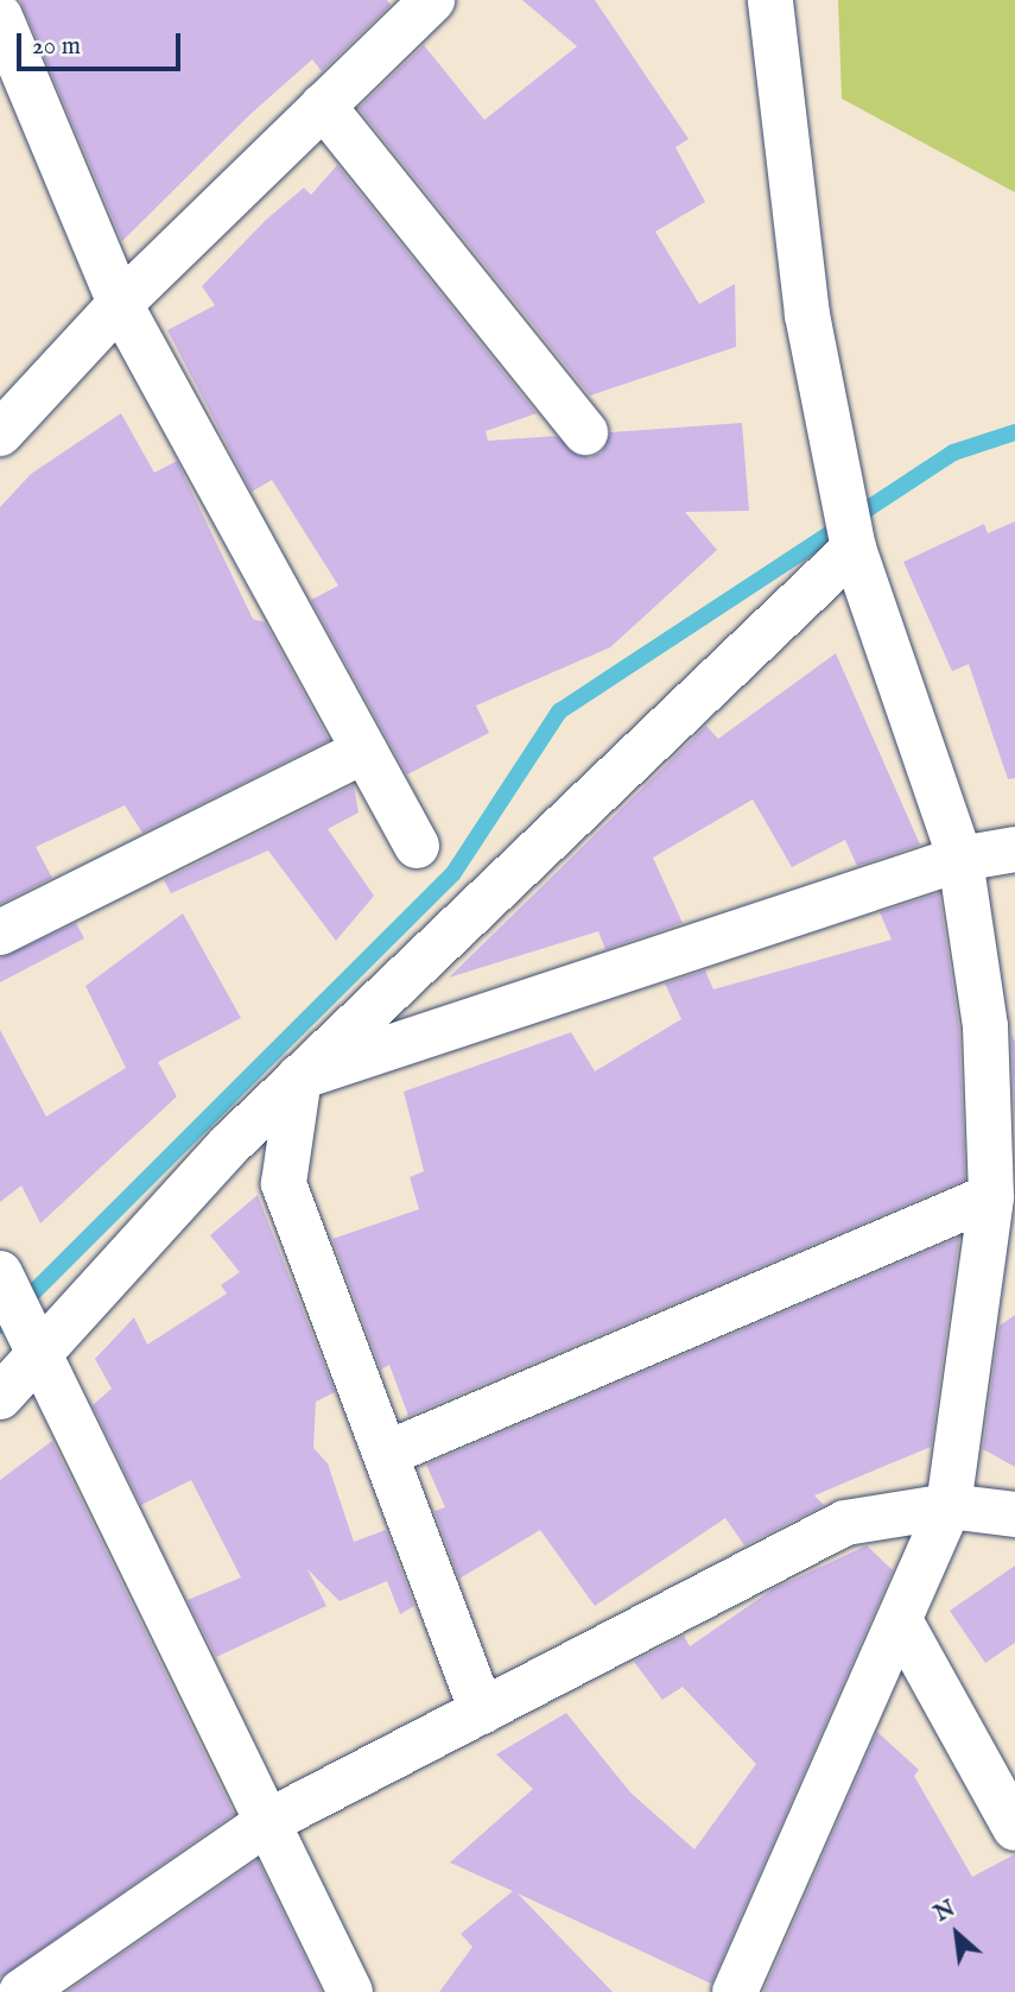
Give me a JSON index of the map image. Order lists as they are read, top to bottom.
{
  "scale_bar": "20 m",
  "north": "top left"
}
